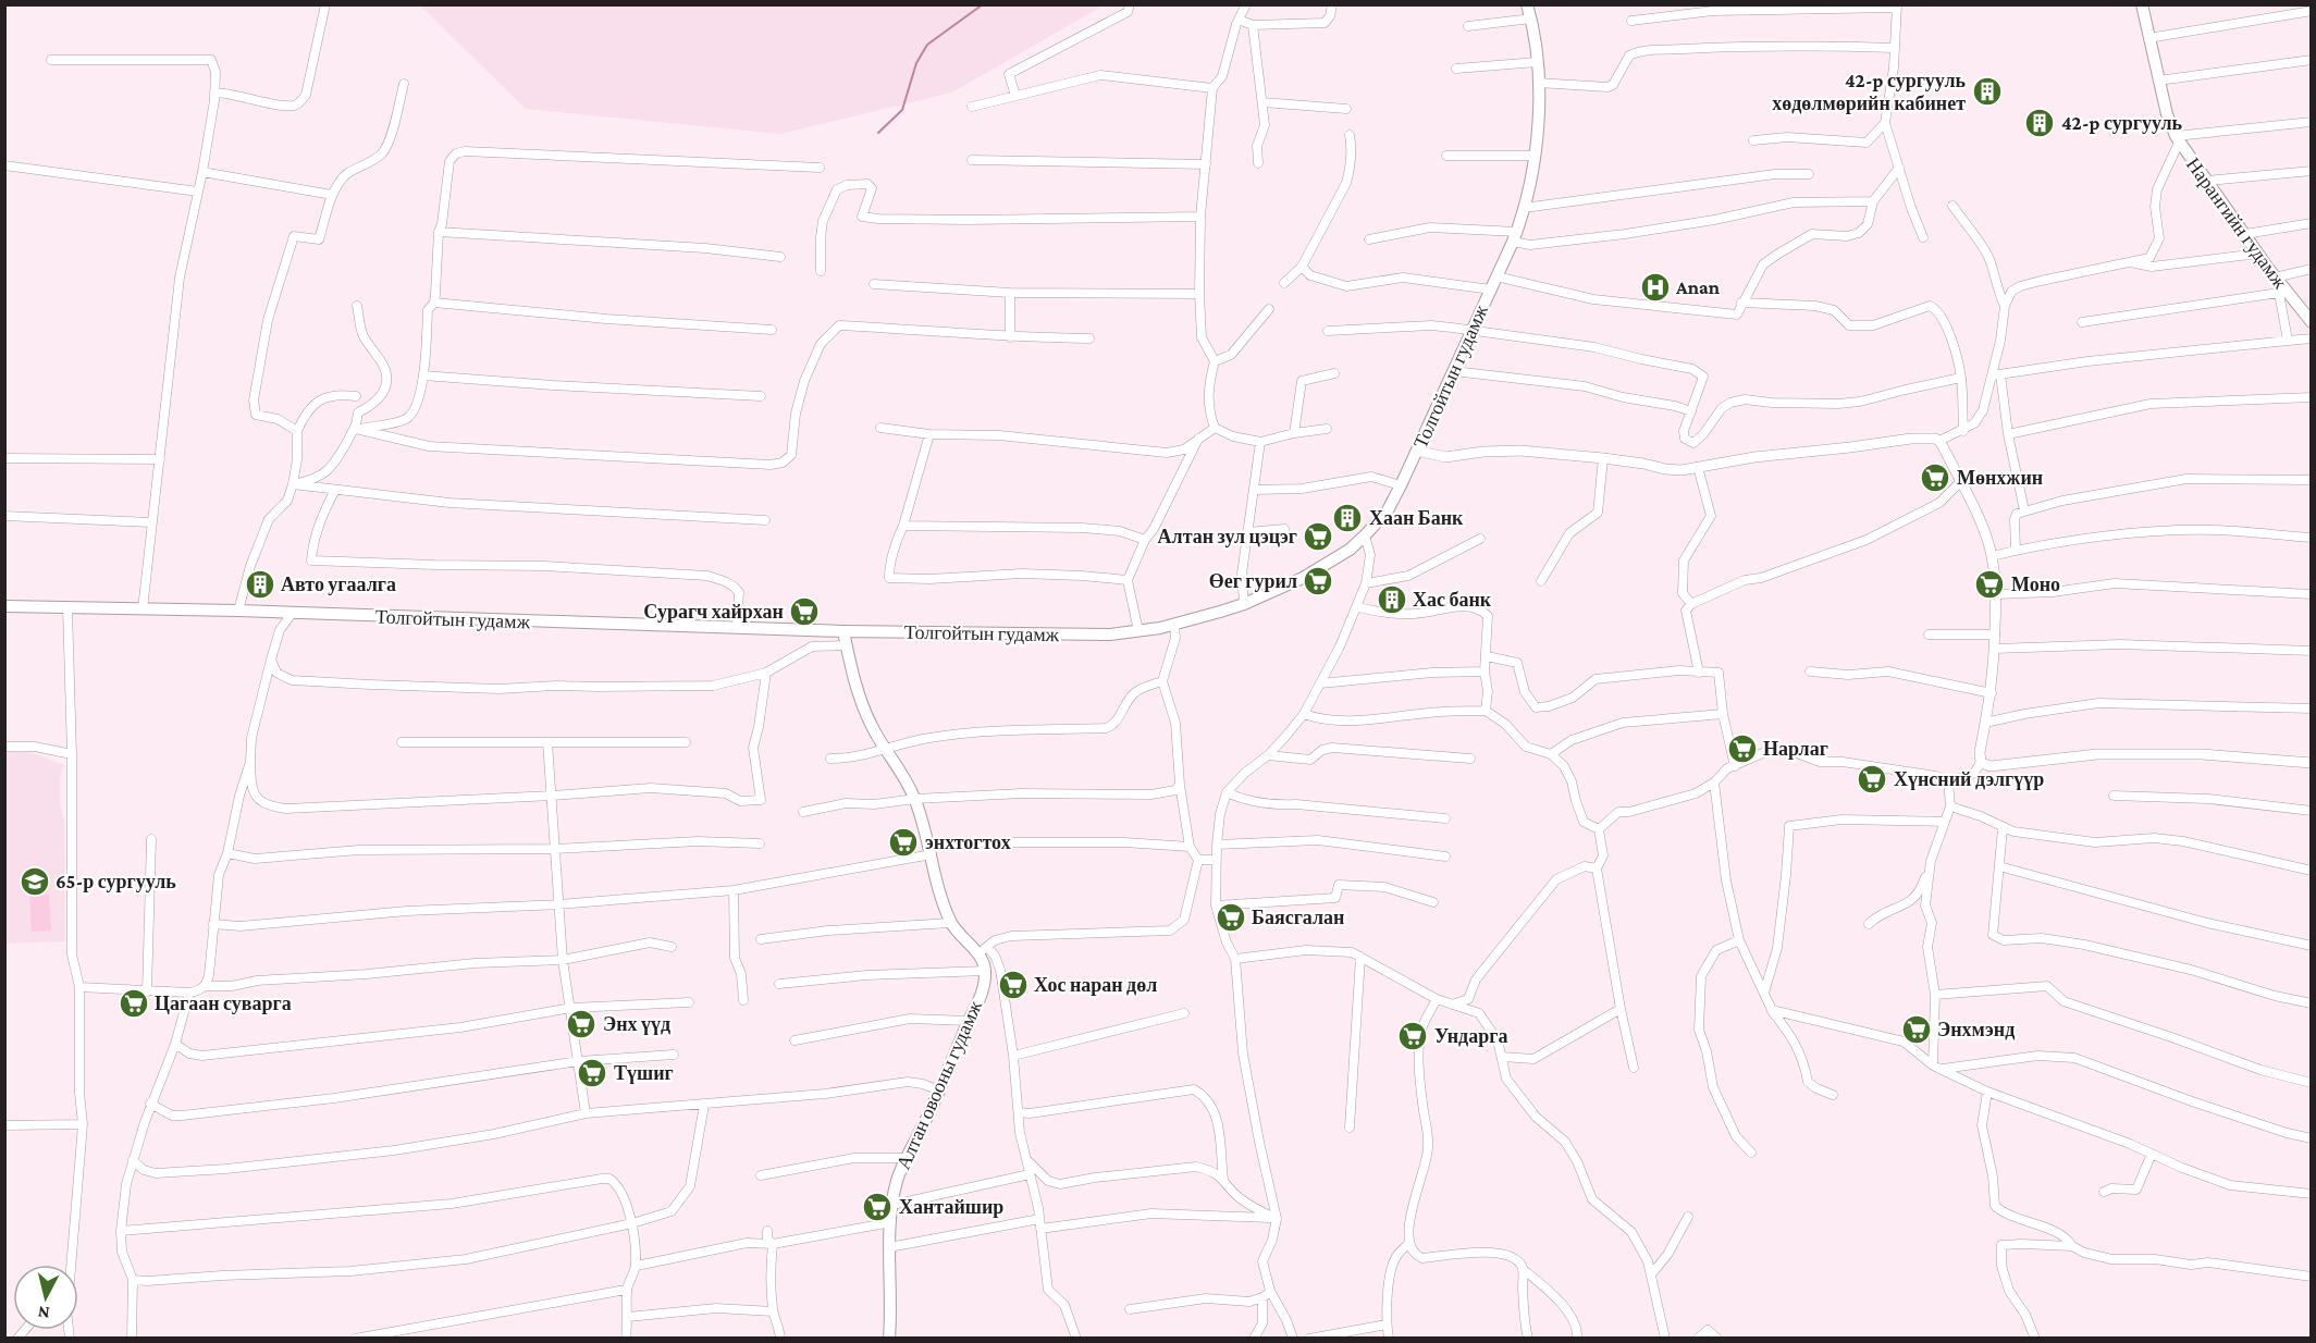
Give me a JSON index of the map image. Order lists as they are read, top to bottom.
{
  "streets": {
    "main road": ["Нарангийн гудамж", "Толгойтын гудамж", "Алтан овооны гудамж"]
  },
  "places": {
    "building": [
      "42-p сургууль хөдөлмөрийн кабинет",
      "42-p сургууль",
      "Хаан Банк",
      "Авто угаалга",
      "Хас банк"
    ],
    "hospital": ["Anan"],
    "supermarket": [
      "Мөнхжин",
      "Алтан зул цэцэг",
      "Өег гурил",
      "Моно",
      "Сурагч хайрхан",
      "Нарлаг",
      "Хүнсний дэлгүүр",
      "энхтогтох",
      "Баясгалан",
      "Хос наран дөл",
      "Цагаан суварга",
      "Энх үүд",
      "Энхмэнд",
      "Ундарга",
      "Түшиг",
      "Хантайшир"
    ],
    "school or university": ["65-р сургууль"]
  },
  "north": "bottom"
}
